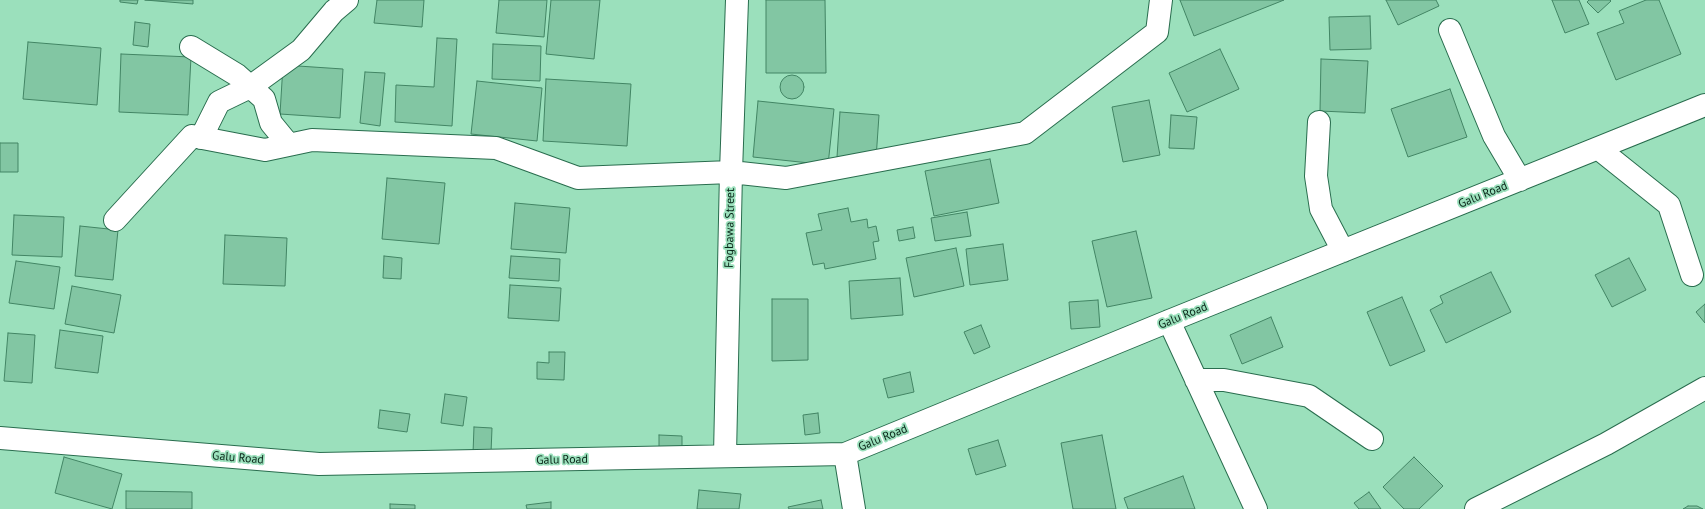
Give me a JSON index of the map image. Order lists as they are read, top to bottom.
{
  "streets": {
    "street": ["Galu Road", "Fogbawa Street"]
  },
  "crossings": [
    ["Galu Road", "Fogbawa Street"]
  ]
}
